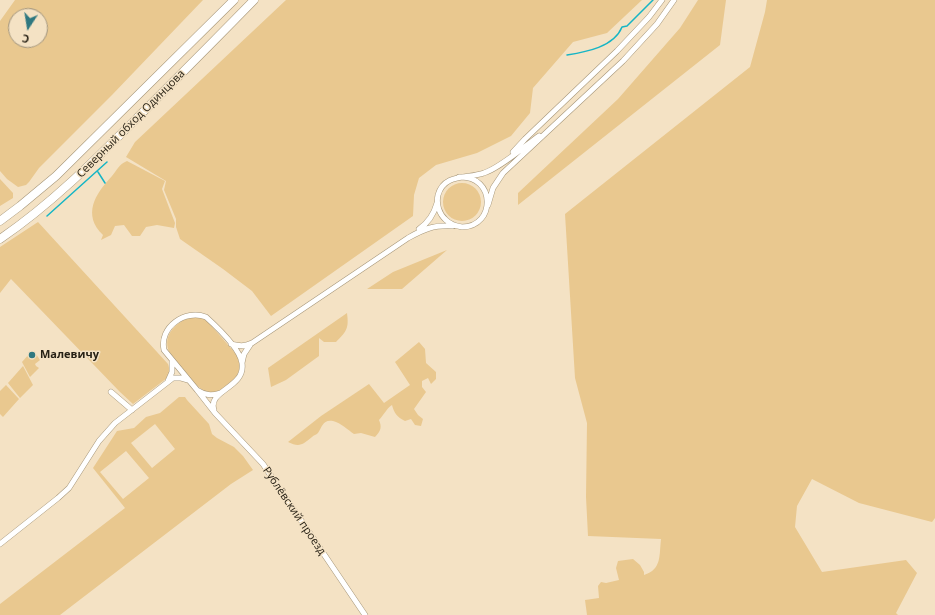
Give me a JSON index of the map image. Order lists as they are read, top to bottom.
{
  "streets": {
    "highway": ["Северный обход Одинцова"],
    "street": ["Рублёвский проезд"]
  },
  "places": ["Малевичу"],
  "north": "bottom"
}
